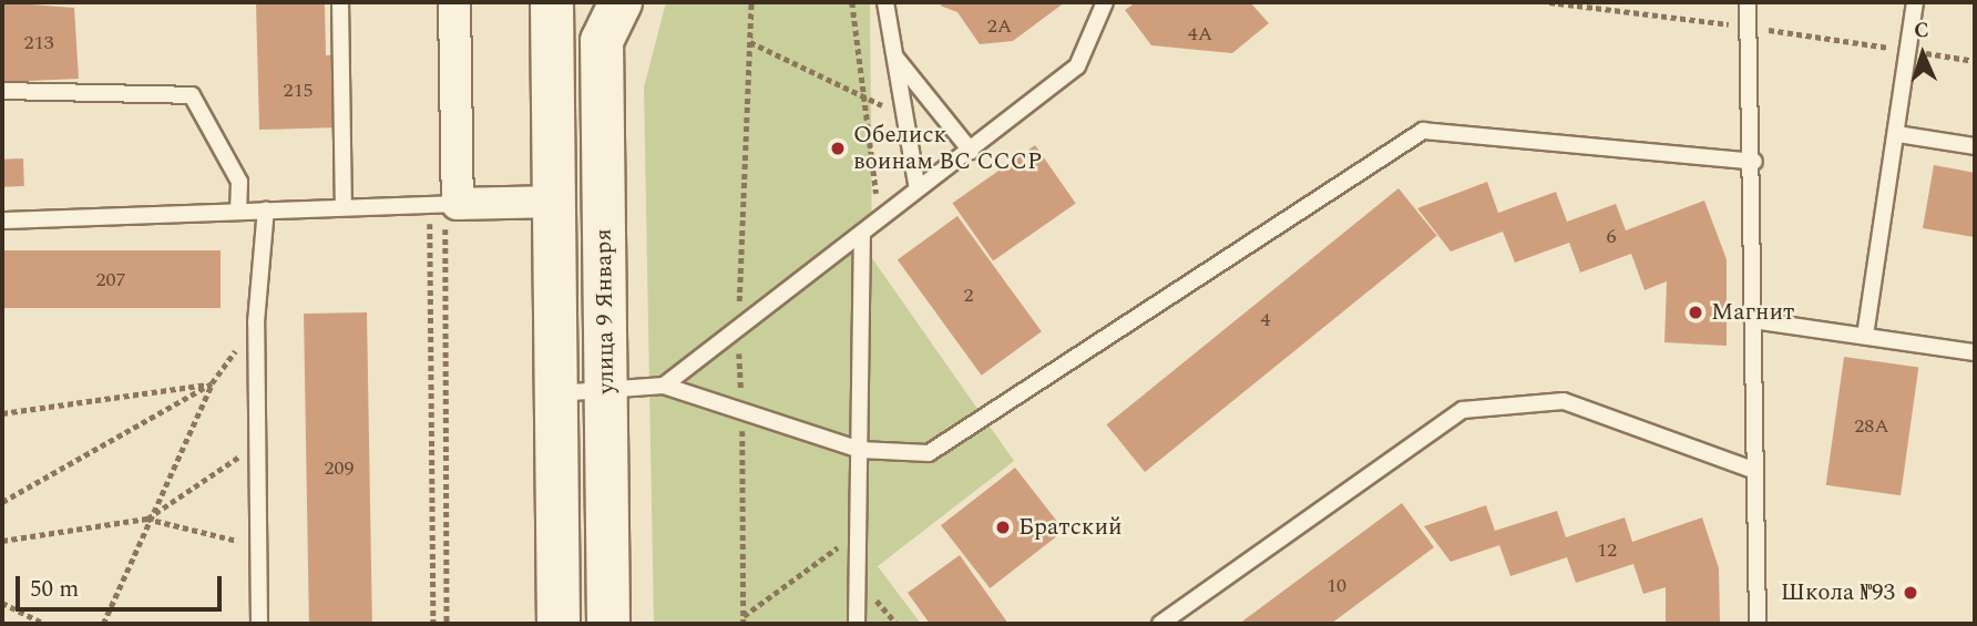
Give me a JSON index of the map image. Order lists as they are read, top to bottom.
{
  "streets": {
    "main road": ["улица 9 Января"]
  },
  "places": [
    "Обелиск воинам ВС СССР",
    "Магнит",
    "Братский",
    "Школа №93"
  ],
  "house_numbers": [
    "2А",
    "4А",
    "213",
    "215",
    "6",
    "207",
    "2",
    "4",
    "28А",
    "209",
    "12",
    "10"
  ],
  "scale_bar": "50 m",
  "north": "top"
}
